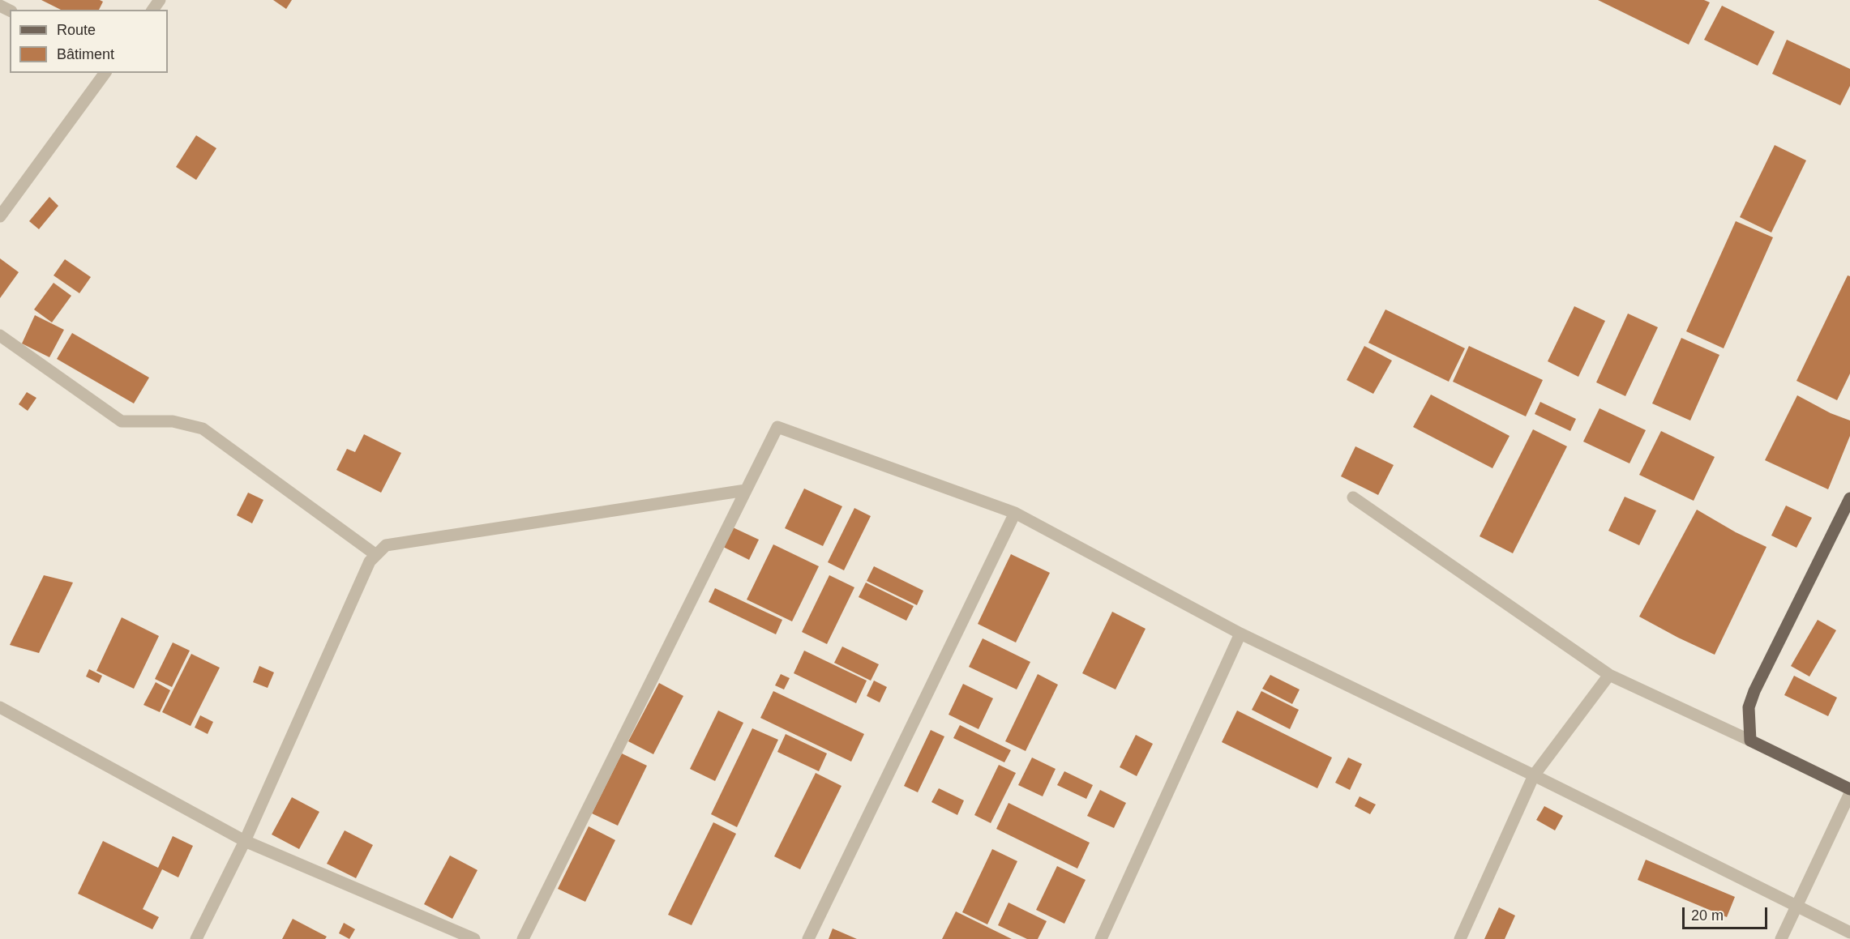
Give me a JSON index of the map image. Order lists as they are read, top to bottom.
{
  "legend": ["Route", "Bâtiment"],
  "scale_bar": "20 m"
}
